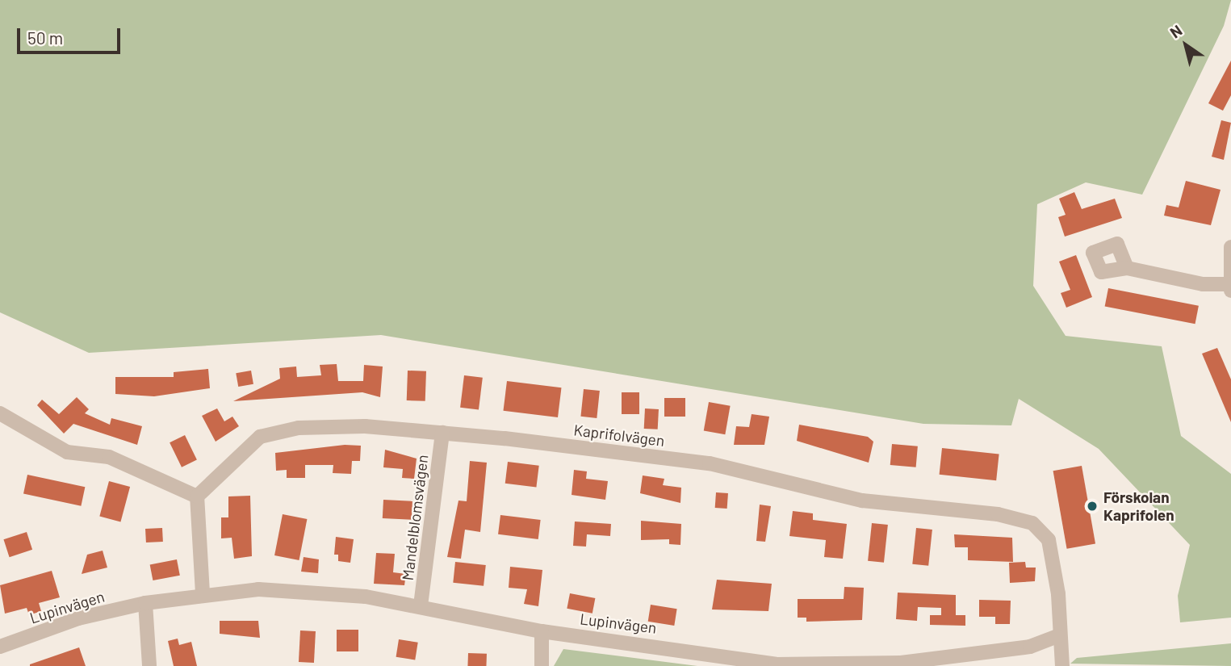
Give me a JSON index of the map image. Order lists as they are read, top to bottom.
{
  "streets": {
    "street": ["Kaprifolvägen", "Mandelblomsvägen", "Lupinvägen"]
  },
  "crossings": [
    ["Kaprifolvägen", "Mandelblomsvägen"],
    ["Kaprifolvägen", "Lupinvägen"],
    ["Mandelblomsvägen", "Lupinvägen"]
  ],
  "places": ["Förskolan Kaprifolen"],
  "scale_bar": "50 m",
  "north": "top left"
}
